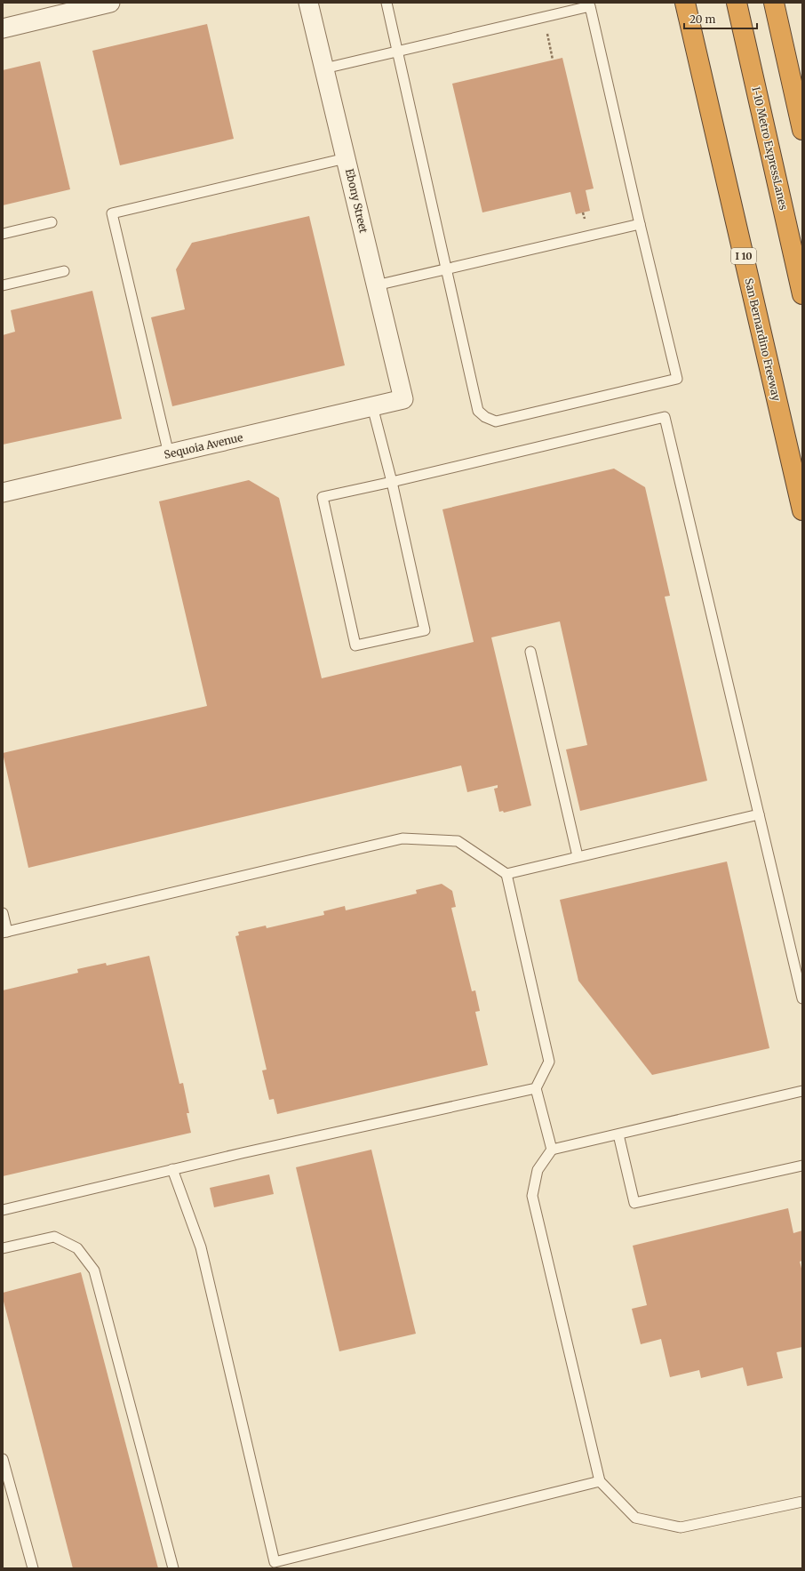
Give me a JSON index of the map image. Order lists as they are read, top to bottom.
{
  "streets": {
    "highway": ["I-10 Metro ExpressLanes", "I 10", "San Bernardino Freeway"],
    "street": ["Ebony Street", "Sequoia Avenue"]
  },
  "crossings": [
    ["Ebony Street", "Sequoia Avenue"]
  ],
  "scale_bar": "20 m"
}
